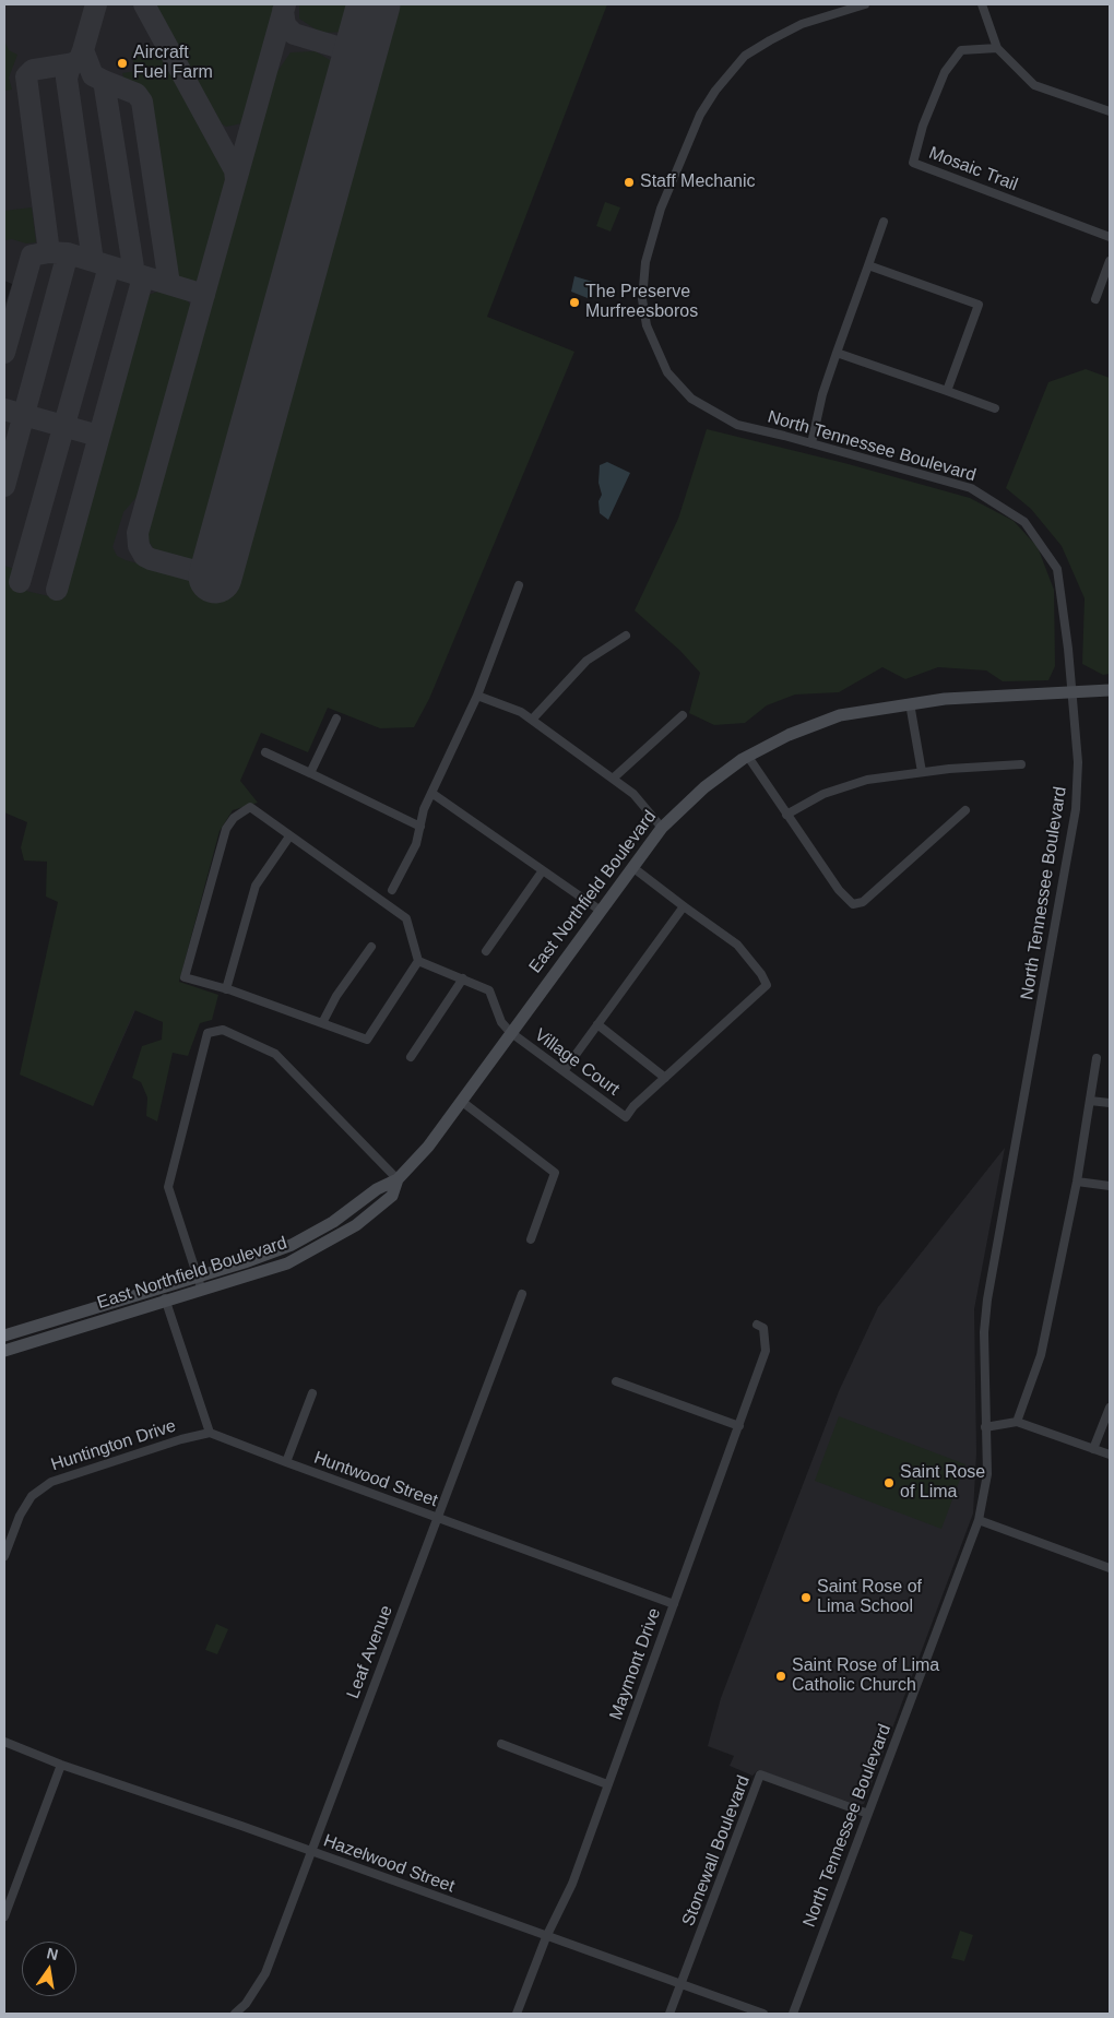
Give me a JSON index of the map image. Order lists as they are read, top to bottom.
{
  "streets": {
    "main road": ["East Northfield Boulevard"],
    "street": [
      "Mosaic Trail",
      "North Tennessee Boulevard",
      "Village Court",
      "Huntington Drive",
      "Huntwood Street",
      "Leaf Avenue",
      "Maymont Drive",
      "Stonewall Boulevard",
      "Hazelwood Street"
    ]
  },
  "crossings": [
    ["North Tennessee Boulevard", "East Northfield Boulevard"],
    ["North Tennessee Boulevard", "Stonewall Boulevard"],
    ["East Northfield Boulevard", "Village Court"],
    ["Huntington Drive", "Huntwood Street"],
    ["Huntwood Street", "Leaf Avenue"],
    ["Huntwood Street", "Maymont Drive"],
    ["Leaf Avenue", "Hazelwood Street"],
    ["Maymont Drive", "Hazelwood Street"],
    ["Stonewall Boulevard", "Hazelwood Street"]
  ],
  "places": [
    "Aircraft Fuel Farm",
    "Staff Mechanic",
    "The Preserve Murfreesboros",
    "Saint Rose of Lima",
    "Saint Rose of Lima School",
    "Saint Rose of Lima Catholic Church"
  ],
  "north": "top"
}
